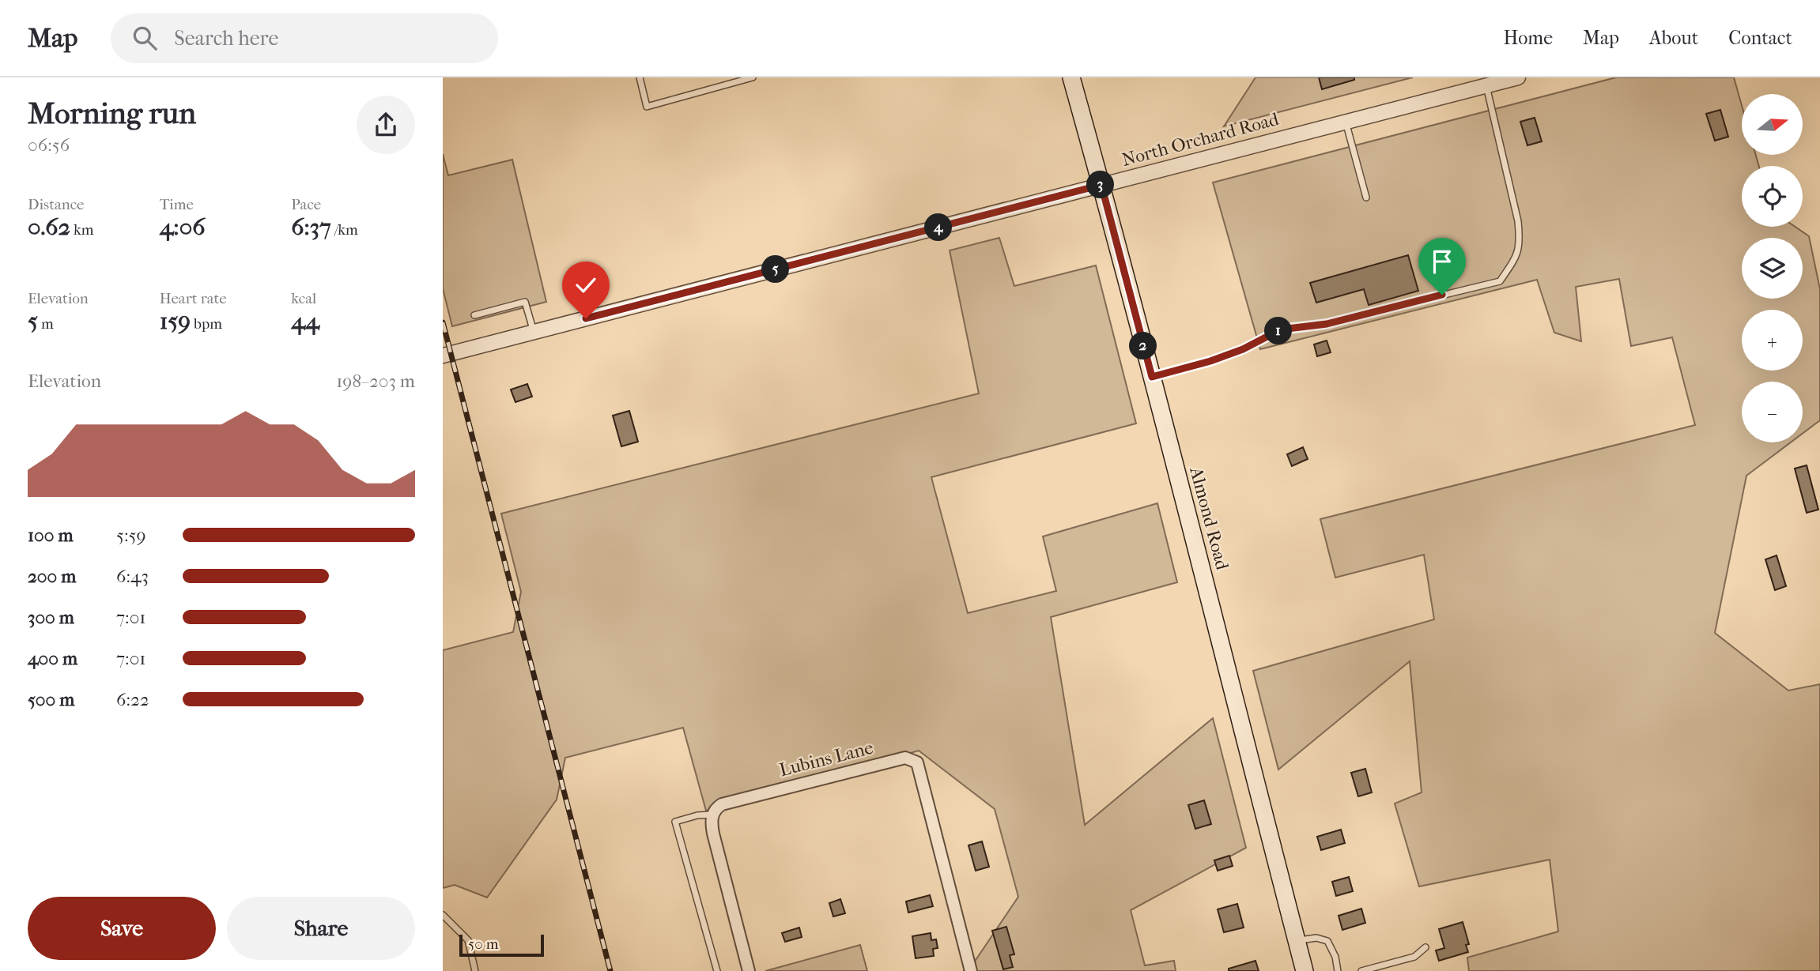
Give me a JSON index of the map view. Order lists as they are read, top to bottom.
{
  "streets": {
    "main road": ["Almond Road"],
    "street": ["North Orchard Road", "Lubins Lane"]
  },
  "crossings": [
    ["North Orchard Road", "Almond Road"]
  ],
  "scale_bar": "50 m",
  "north": "right",
  "page": {
    "header": "Map",
    "search": "Search here",
    "nav": [
      "Home",
      "Map",
      "About",
      "Contact"
    ],
    "heading": ["Morning run", "06:56"],
    "map_buttons": ["+", "−"],
    "pins": [
      "3",
      "4",
      "5",
      "1",
      "2"
    ],
    "stats": [
      ["Distance", "0.62 km"],
      ["Time", "4:06"],
      ["Pace", "6:37 /km"],
      ["Elevation", "5 m"],
      ["Heart rate", "159 bpm"],
      ["kcal", "44"]
    ],
    "chart": ["Elevation", "198–203 m"],
    "list": [
      {
        "name": "100 m",
        "note": "5:59"
      },
      {
        "name": "200 m",
        "note": "6:43"
      },
      {
        "name": "300 m",
        "note": "7:01"
      },
      {
        "name": "400 m",
        "note": "7:01"
      },
      {
        "name": "500 m",
        "note": "6:22"
      }
    ],
    "buttons": ["Save", "Share"],
    "scale": "50 m"
  }
}
